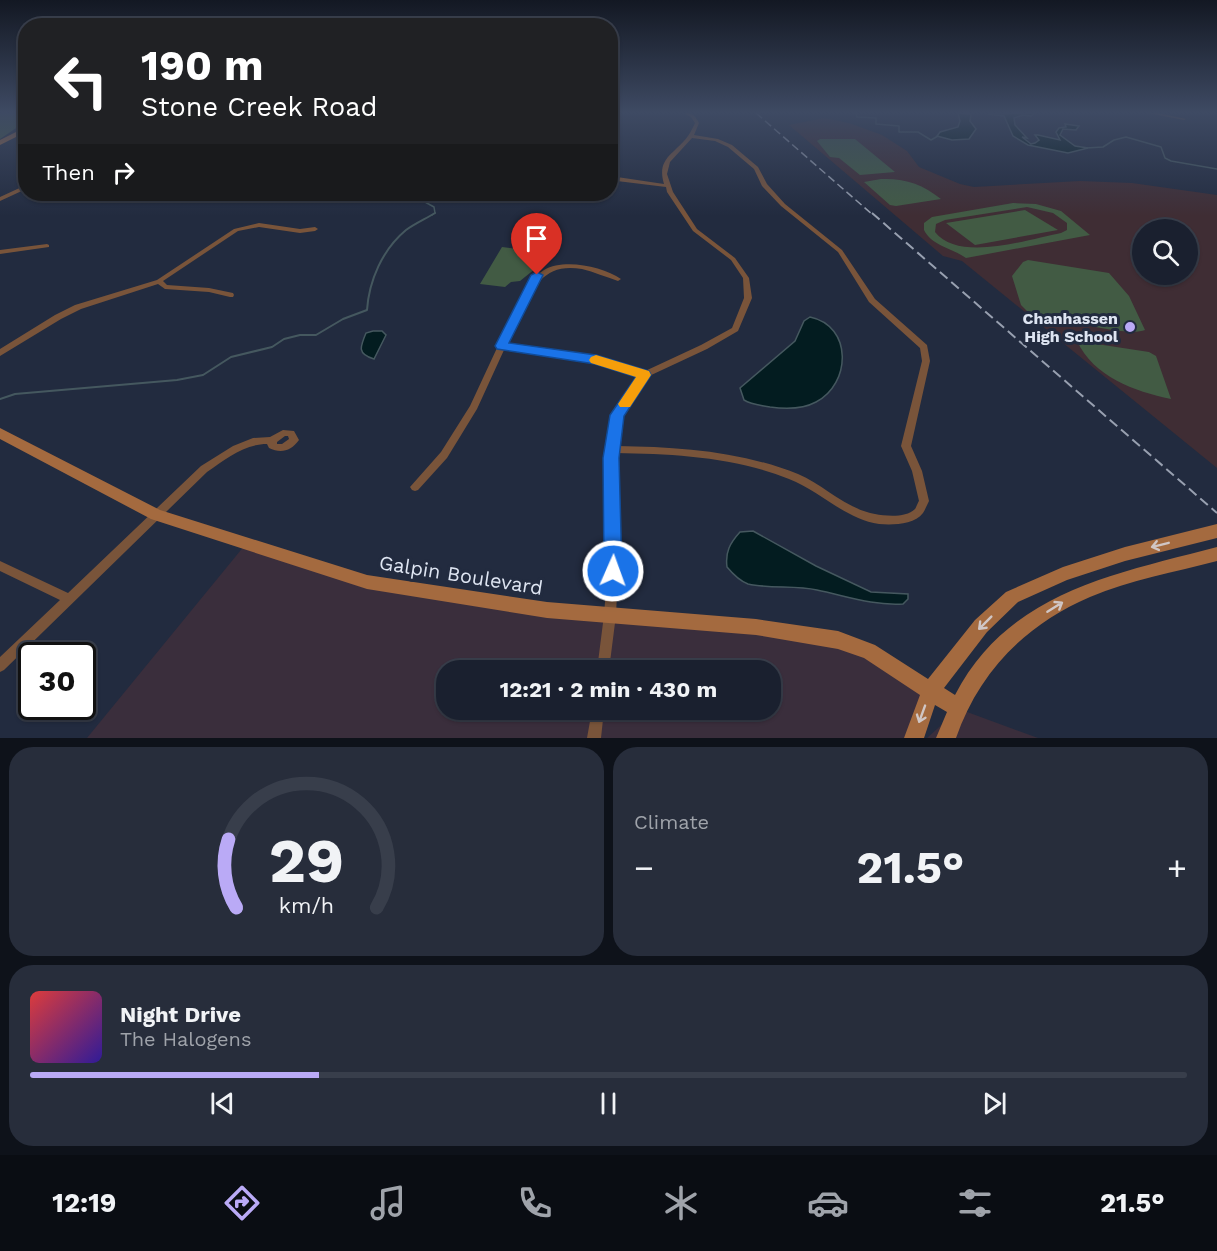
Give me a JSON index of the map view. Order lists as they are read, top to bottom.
{
  "streets": {
    "street": ["Galpin Boulevard"]
  },
  "places": ["Chanhassen High School"],
  "page": {
    "turn": ["190 m", "Stone Creek Road"],
    "then": "Then",
    "limit": "30",
    "trip": "12:21 · 2 min · 430 m",
    "tile": "Climate",
    "heat": ["−", "21.5°", "+"],
    "song": ["Night Drive", "The Halogens"],
    "tabs": ["12:19", "21.5°"],
    "gauge": ["29", "km/h"]
  }
}
